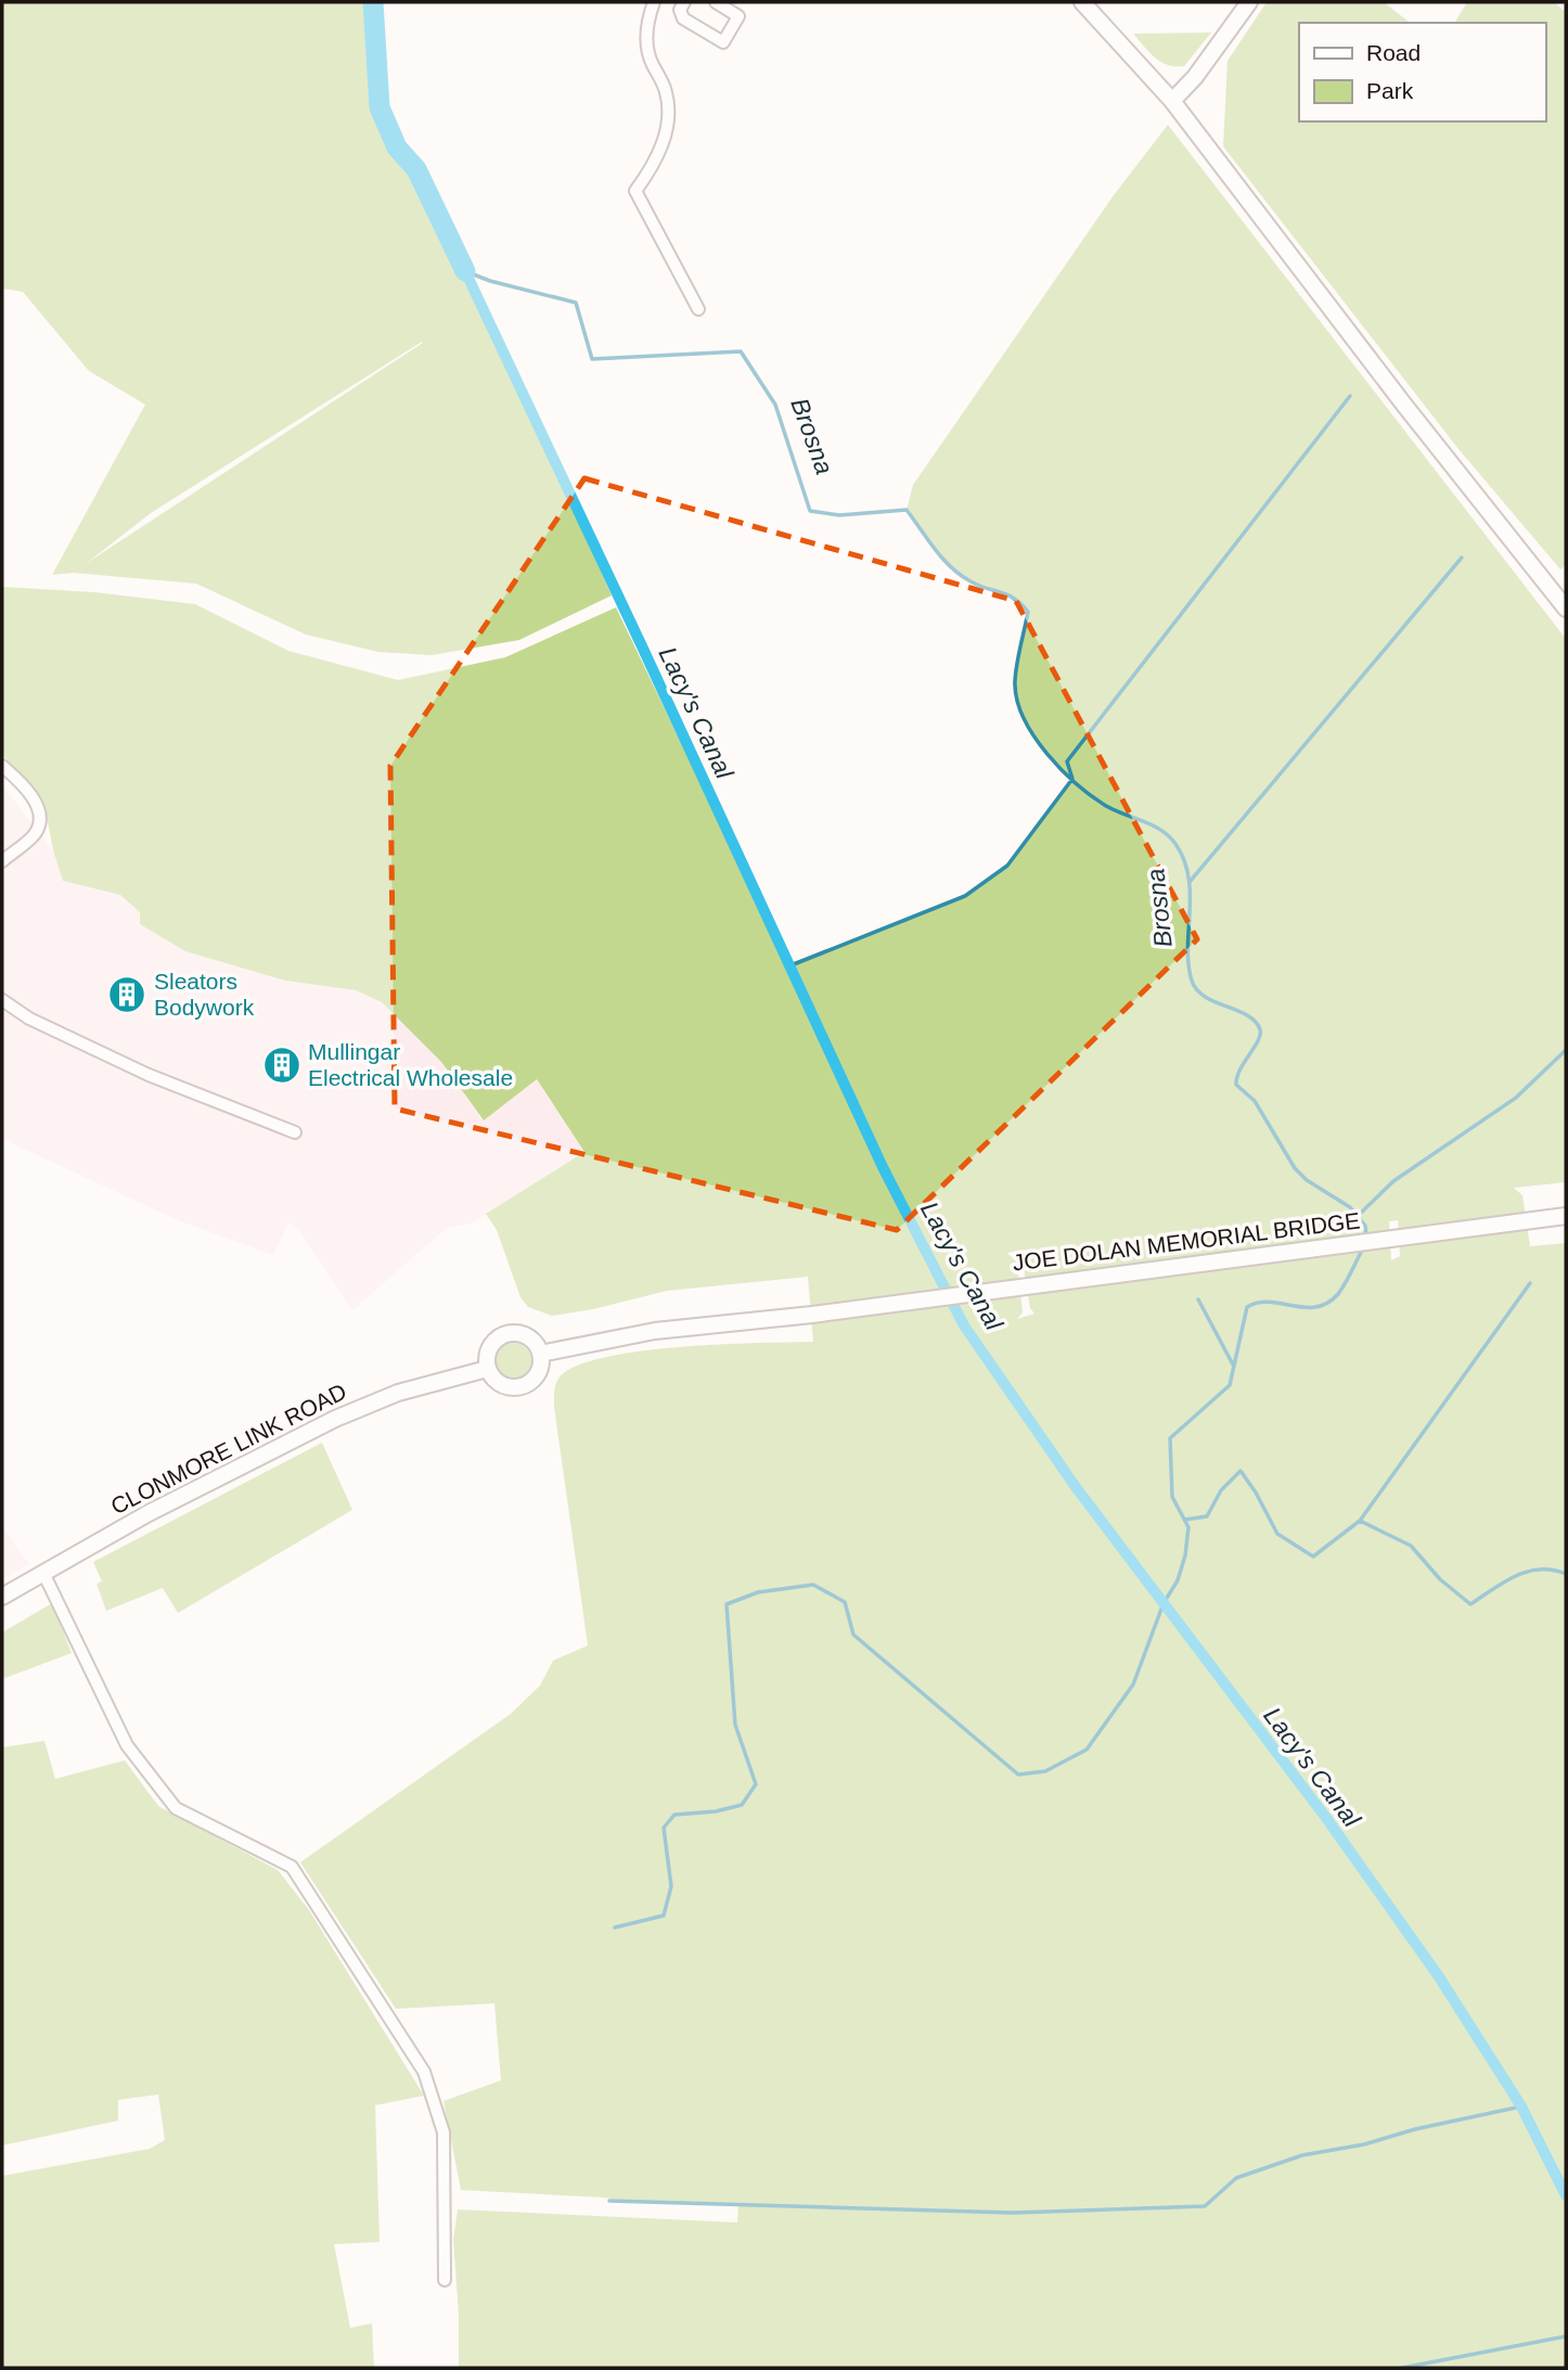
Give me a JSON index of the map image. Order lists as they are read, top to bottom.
{
  "streets": {
    "main road": ["JOE DOLAN MEMORIAL BRIDGE", "CLONMORE LINK ROAD"]
  },
  "crossings": [
    ["JOE DOLAN MEMORIAL BRIDGE", "CLONMORE LINK ROAD"]
  ],
  "water": ["Brosna", "Lacy's Canal"],
  "places": {
    "building": ["Sleators Bodywork", "Mullingar Electrical Wholesale"]
  },
  "legend": ["Road", "Park"]
}
